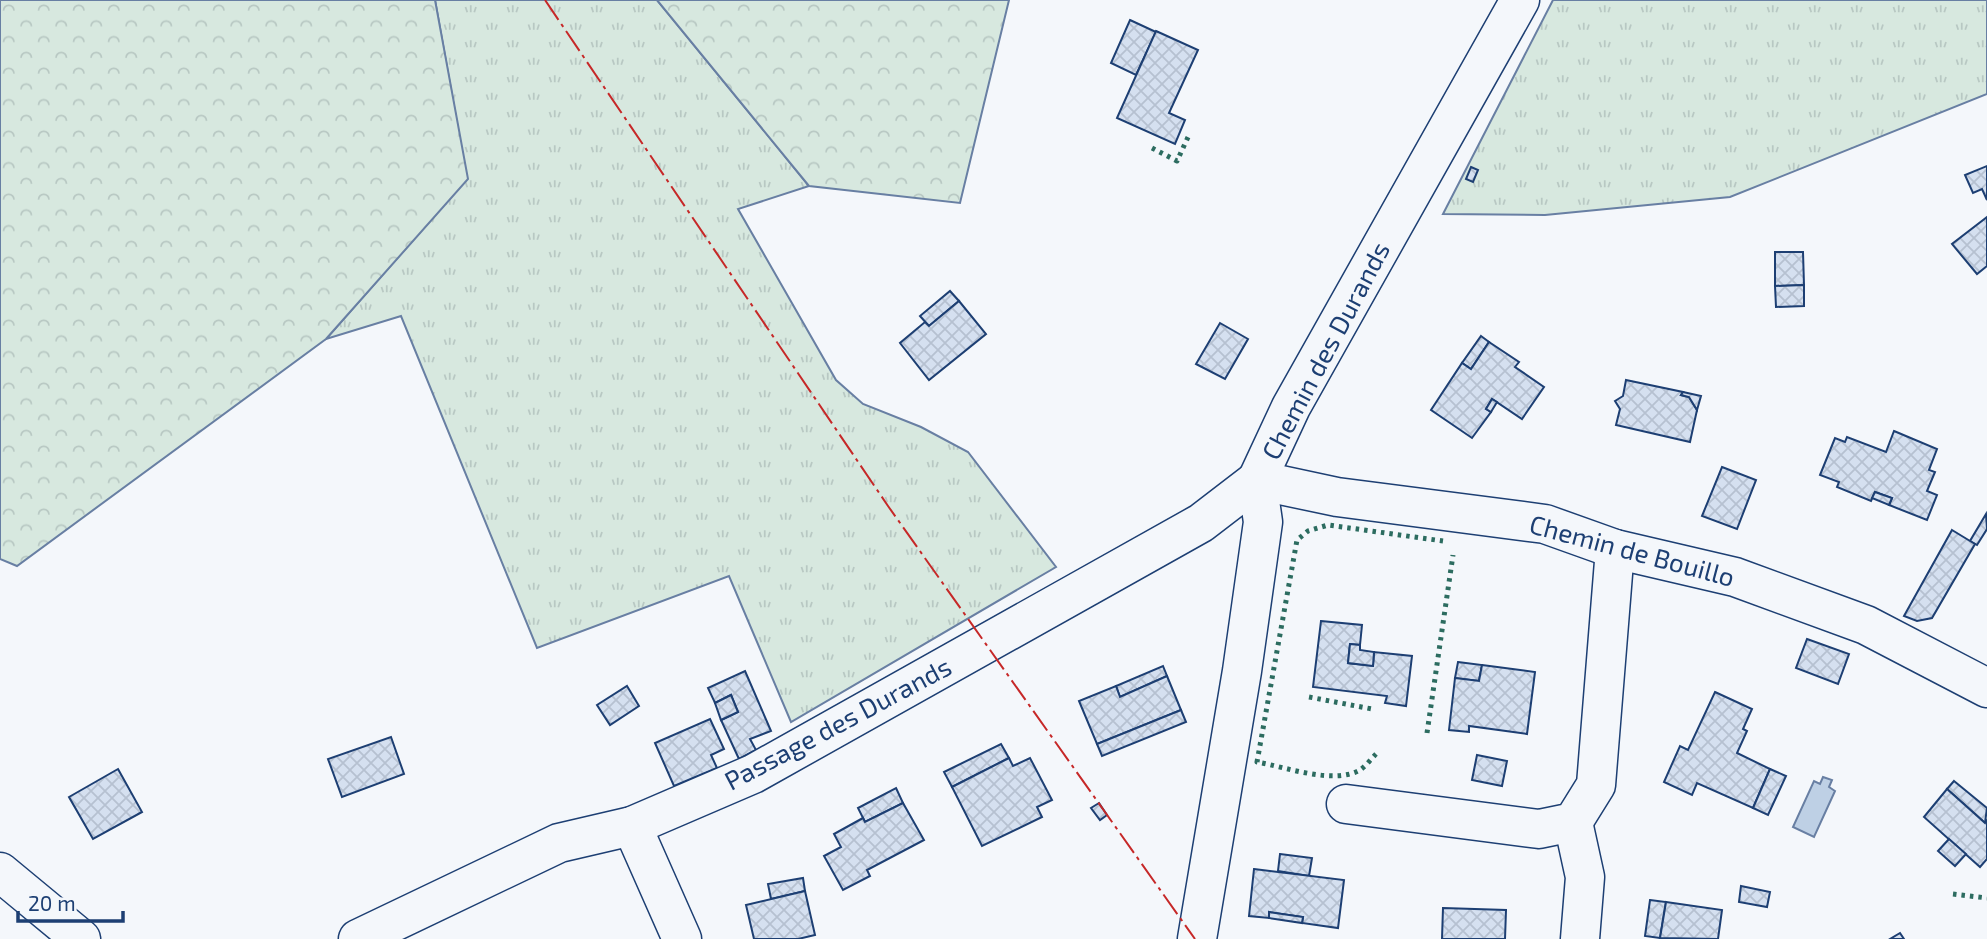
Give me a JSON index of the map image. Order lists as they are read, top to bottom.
{
  "streets": {
    "street": ["Chemin des Durands", "Chemin de Bouillo", "Passage des Durands"]
  },
  "crossings": [
    ["Chemin des Durands", "Chemin de Bouillo"],
    ["Chemin des Durands", "Passage des Durands"],
    ["Chemin de Bouillo", "Passage des Durands"]
  ],
  "scale_bar": "20 m"
}
